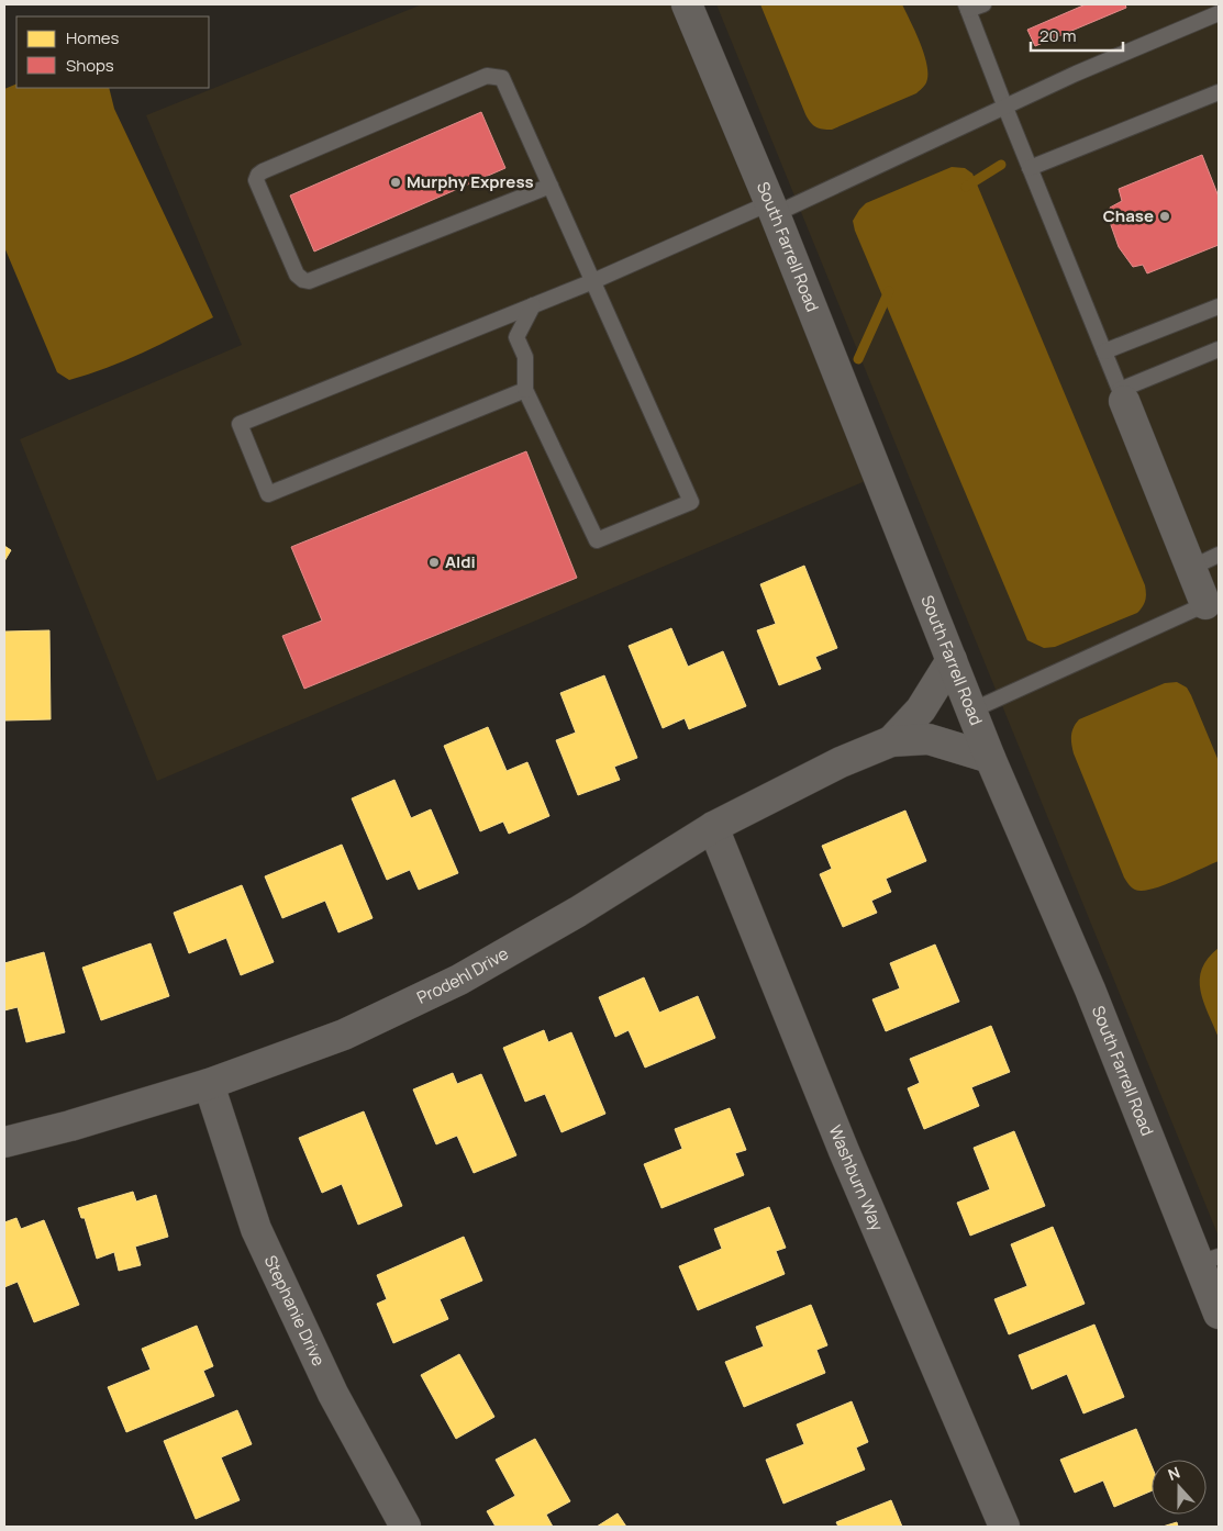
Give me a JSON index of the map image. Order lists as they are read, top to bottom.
{
  "streets": {
    "street": [
      "South Farrell Road",
      "Prodehl Drive",
      "Washburn Way",
      "Stephanie Drive"
    ]
  },
  "crossings": [
    ["South Farrell Road", "Prodehl Drive"],
    ["Prodehl Drive", "Washburn Way"],
    ["Prodehl Drive", "Stephanie Drive"]
  ],
  "places": ["Murphy Express", "Chase", "Aldi"],
  "legend": ["Homes", "Shops"],
  "scale_bar": "20 m",
  "north": "top"
}
